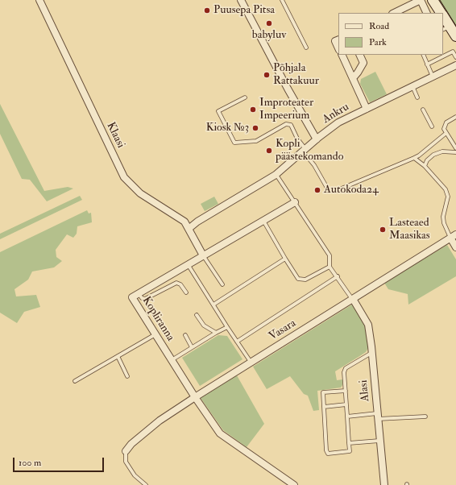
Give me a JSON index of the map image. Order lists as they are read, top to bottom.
{
  "streets": {
    "street": [
      "Ankru",
      "Klaasi",
      "Kopliranna",
      "Vasara",
      "Alasi"
    ]
  },
  "crossings": [
    ["Ankru", "Klaasi"],
    ["Klaasi", "Kopliranna"],
    ["Kopliranna", "Vasara"],
    ["Vasara", "Alasi"]
  ],
  "places": [
    "Puusepa Pitsa",
    "babyluv",
    "Põhjala Rattakuur",
    "Improteater Impeerium",
    "Kiosk №3",
    "Kopli päästekomando",
    "Autokoda24",
    "Lasteaed Maasikas"
  ],
  "legend": ["Road", "Park"],
  "scale_bar": "100 m"
}
